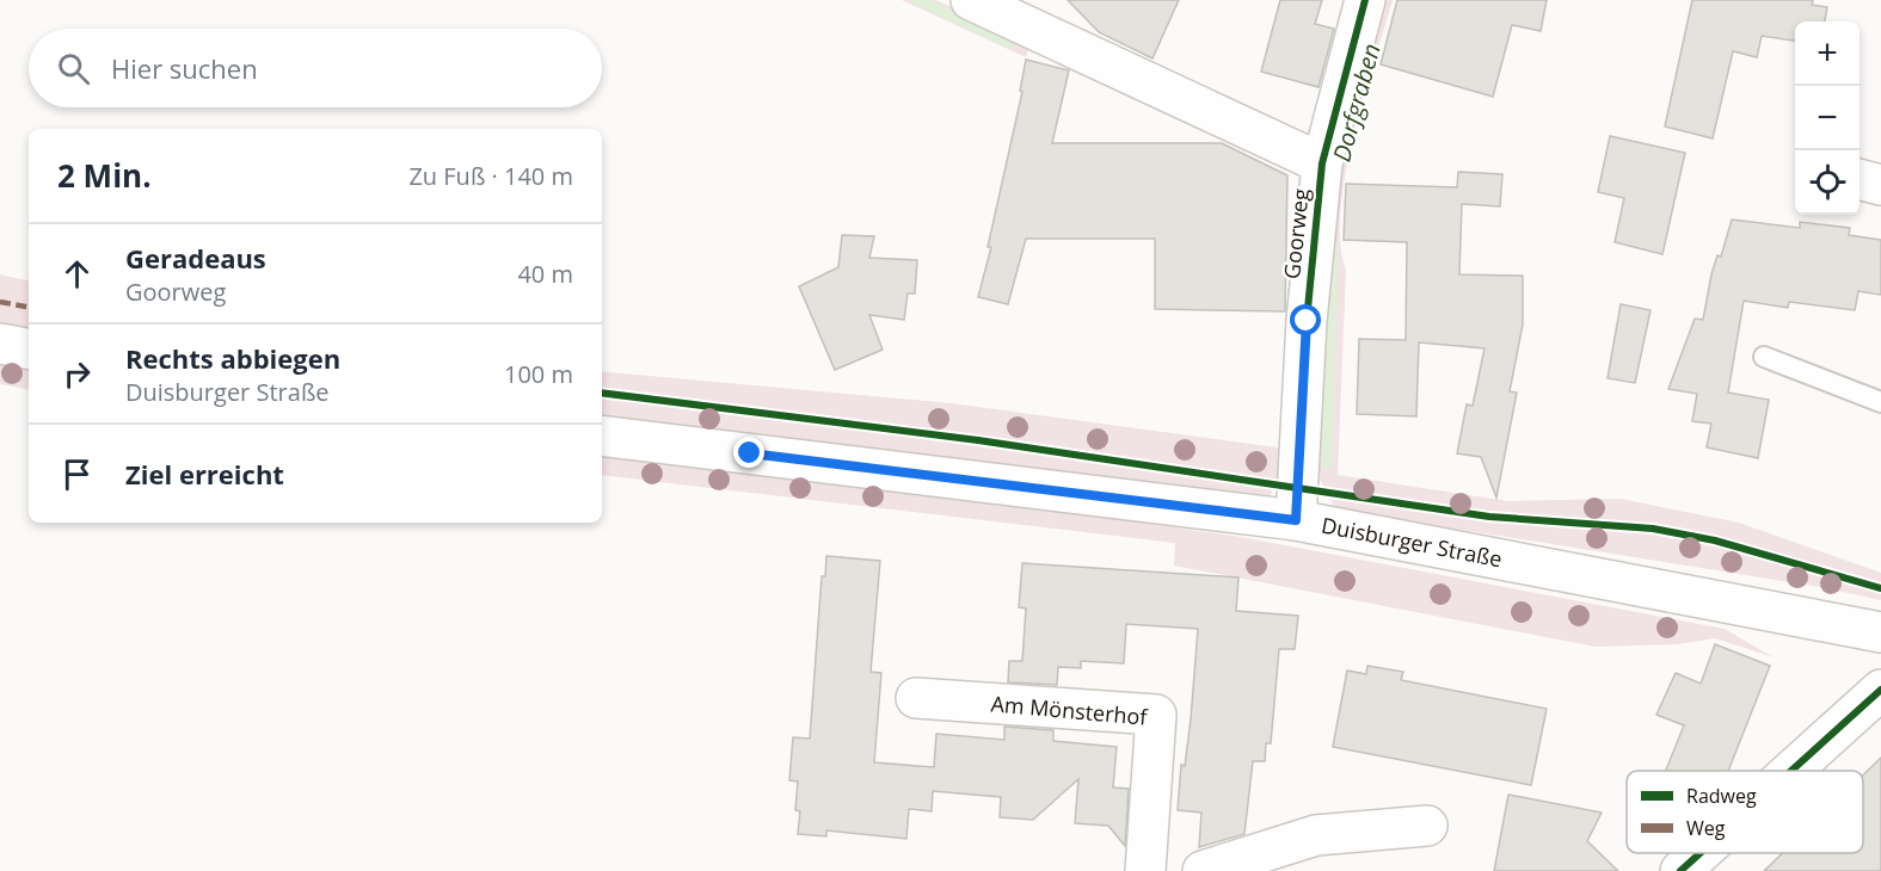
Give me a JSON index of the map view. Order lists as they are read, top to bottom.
{
  "streets": {
    "main road": ["Goorweg", "Duisburger Straße", "Am Mönsterhof"]
  },
  "crossings": [
    ["Goorweg", "Duisburger Straße"]
  ],
  "water": ["Dorfgraben"],
  "legend": ["Radweg", "Weg"],
  "page": {
    "map_buttons": ["+", "−"],
    "search": "Hier suchen",
    "heading": ["2 Min.", "Zu Fuß · 140 m"],
    "list": [
      ["Geradeaus", "Goorweg", "40 m"],
      ["Rechts abbiegen", "Duisburger Straße", "100 m"],
      "Ziel erreicht"
    ]
  }
}
